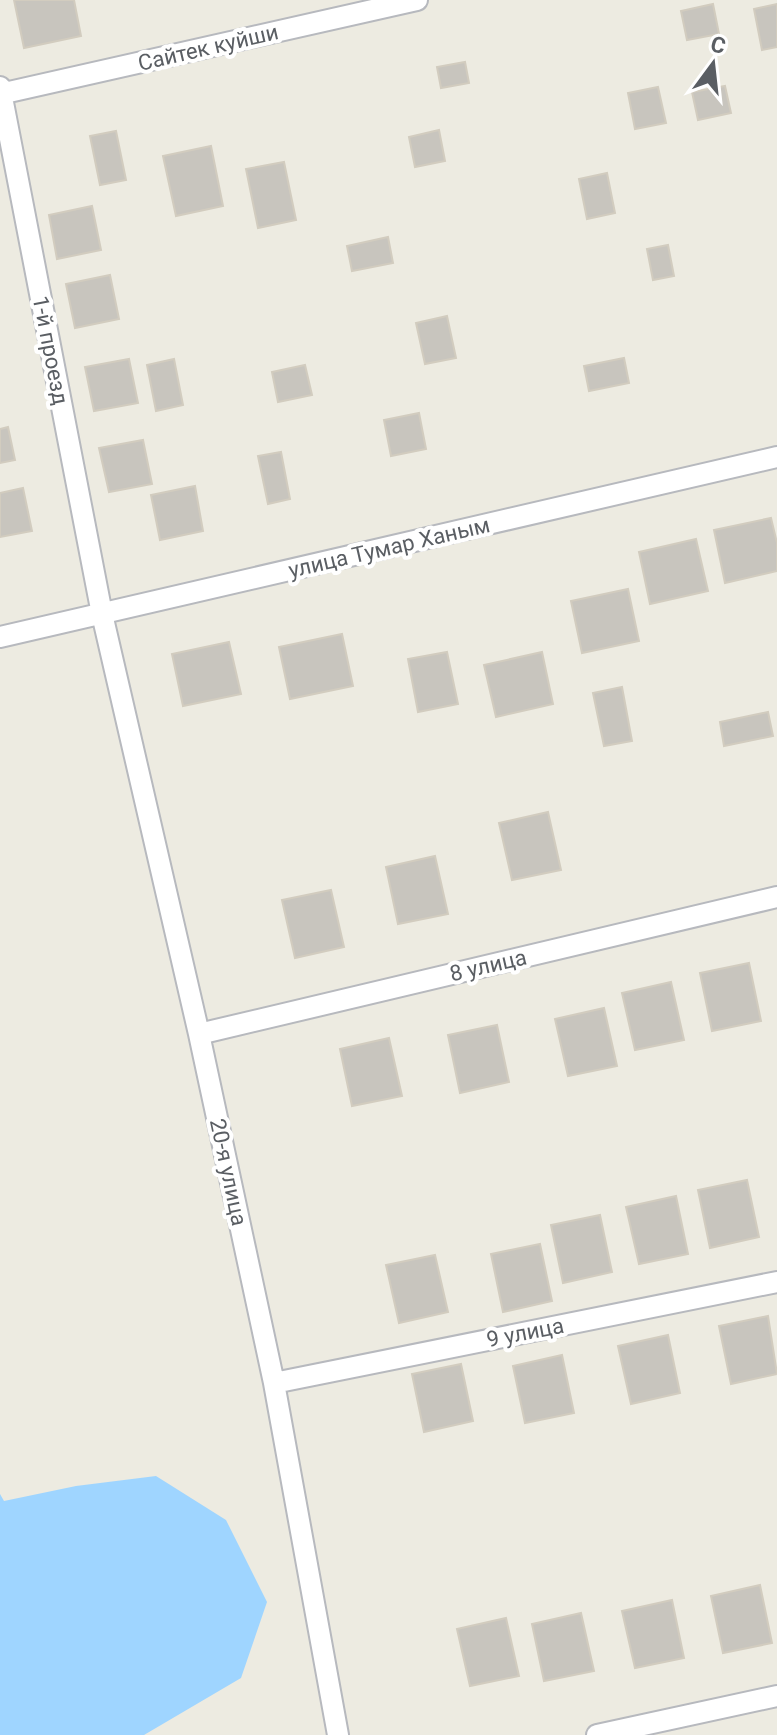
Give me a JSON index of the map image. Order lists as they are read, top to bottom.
{
  "streets": {
    "street": [
      "Сайтек куйши",
      "1-й проезд",
      "улица Тумар Ханым",
      "8 улица",
      "20-я улица",
      "9 улица"
    ]
  },
  "crossings": [
    ["Сайтек куйши", "1-й проезд"],
    ["1-й проезд", "улица Тумар Ханым"],
    ["1-й проезд", "20-я улица"],
    ["улица Тумар Ханым", "20-я улица"],
    ["8 улица", "20-я улица"],
    ["20-я улица", "9 улица"]
  ],
  "north": "top"
}
